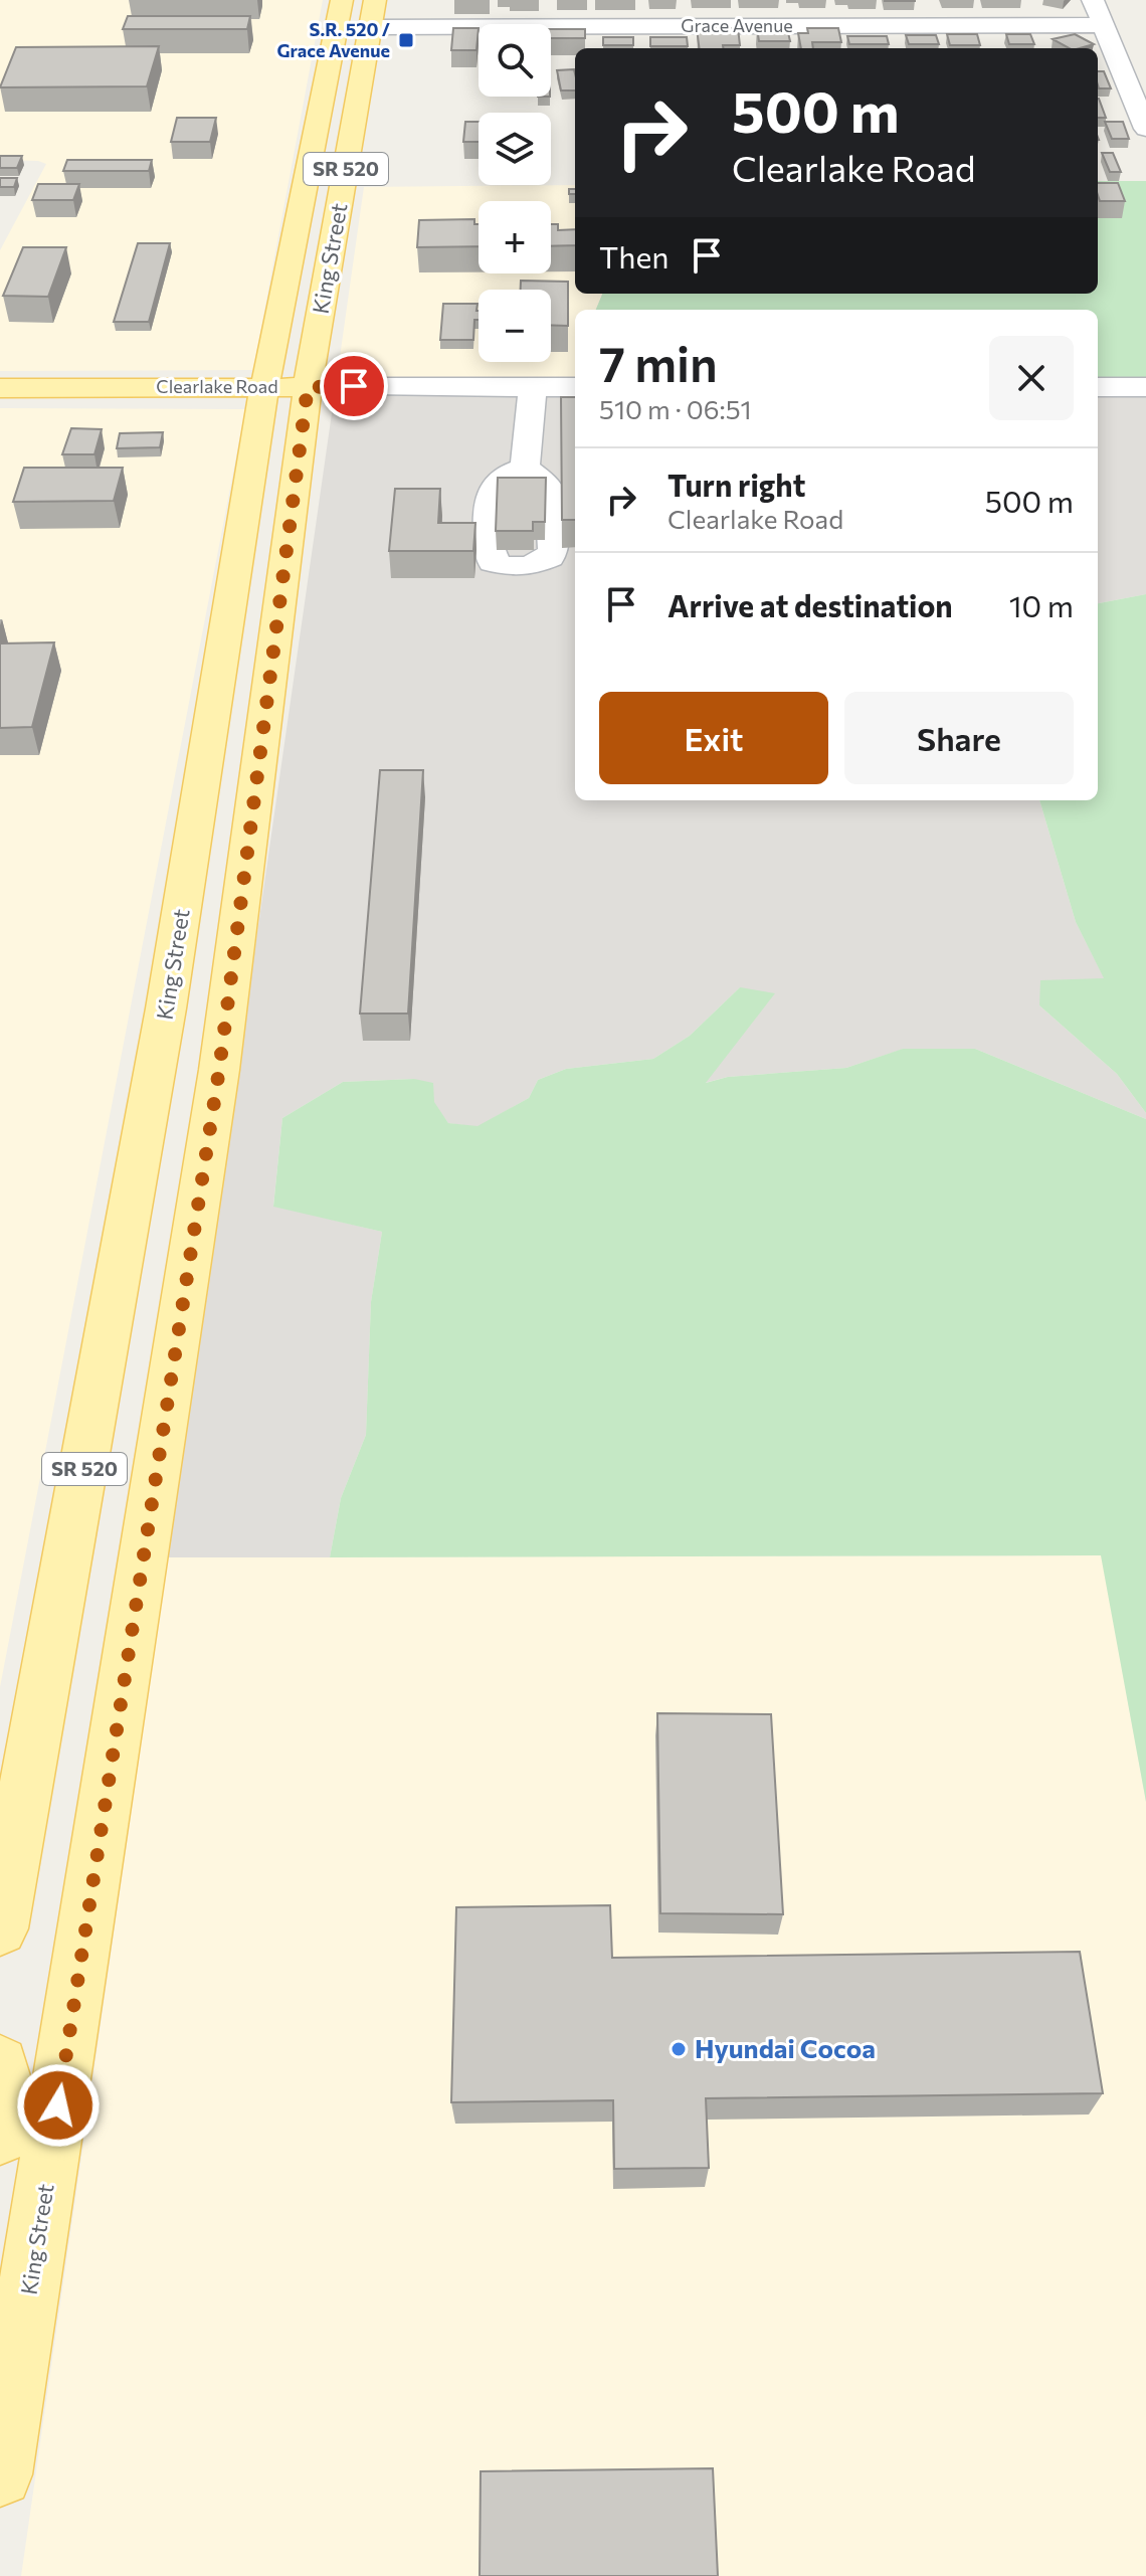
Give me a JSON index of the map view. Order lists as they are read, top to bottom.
{
  "streets": {
    "main road": ["SR 520", "King Street", "Clearlake Road"],
    "street": ["Grace Avenue"]
  },
  "crossings": [
    ["Grace Avenue", "King Street"],
    ["King Street", "Clearlake Road"]
  ],
  "places": {
    "transit": ["S.R. 520 / Grace Avenue"],
    "other": ["Hyundai Cocoa"]
  },
  "page": {
    "map_buttons": ["+", "−"],
    "turn": ["500 m", "Clearlake Road"],
    "then": "Then",
    "heading": ["7 min", "510 m · 06:51"],
    "list": [
      {
        "name": "Turn right",
        "note": "Clearlake Road",
        "value": "500 m"
      },
      {
        "name": "Arrive at destination",
        "value": "10 m"
      }
    ],
    "buttons": ["Exit", "Share"]
  }
}
